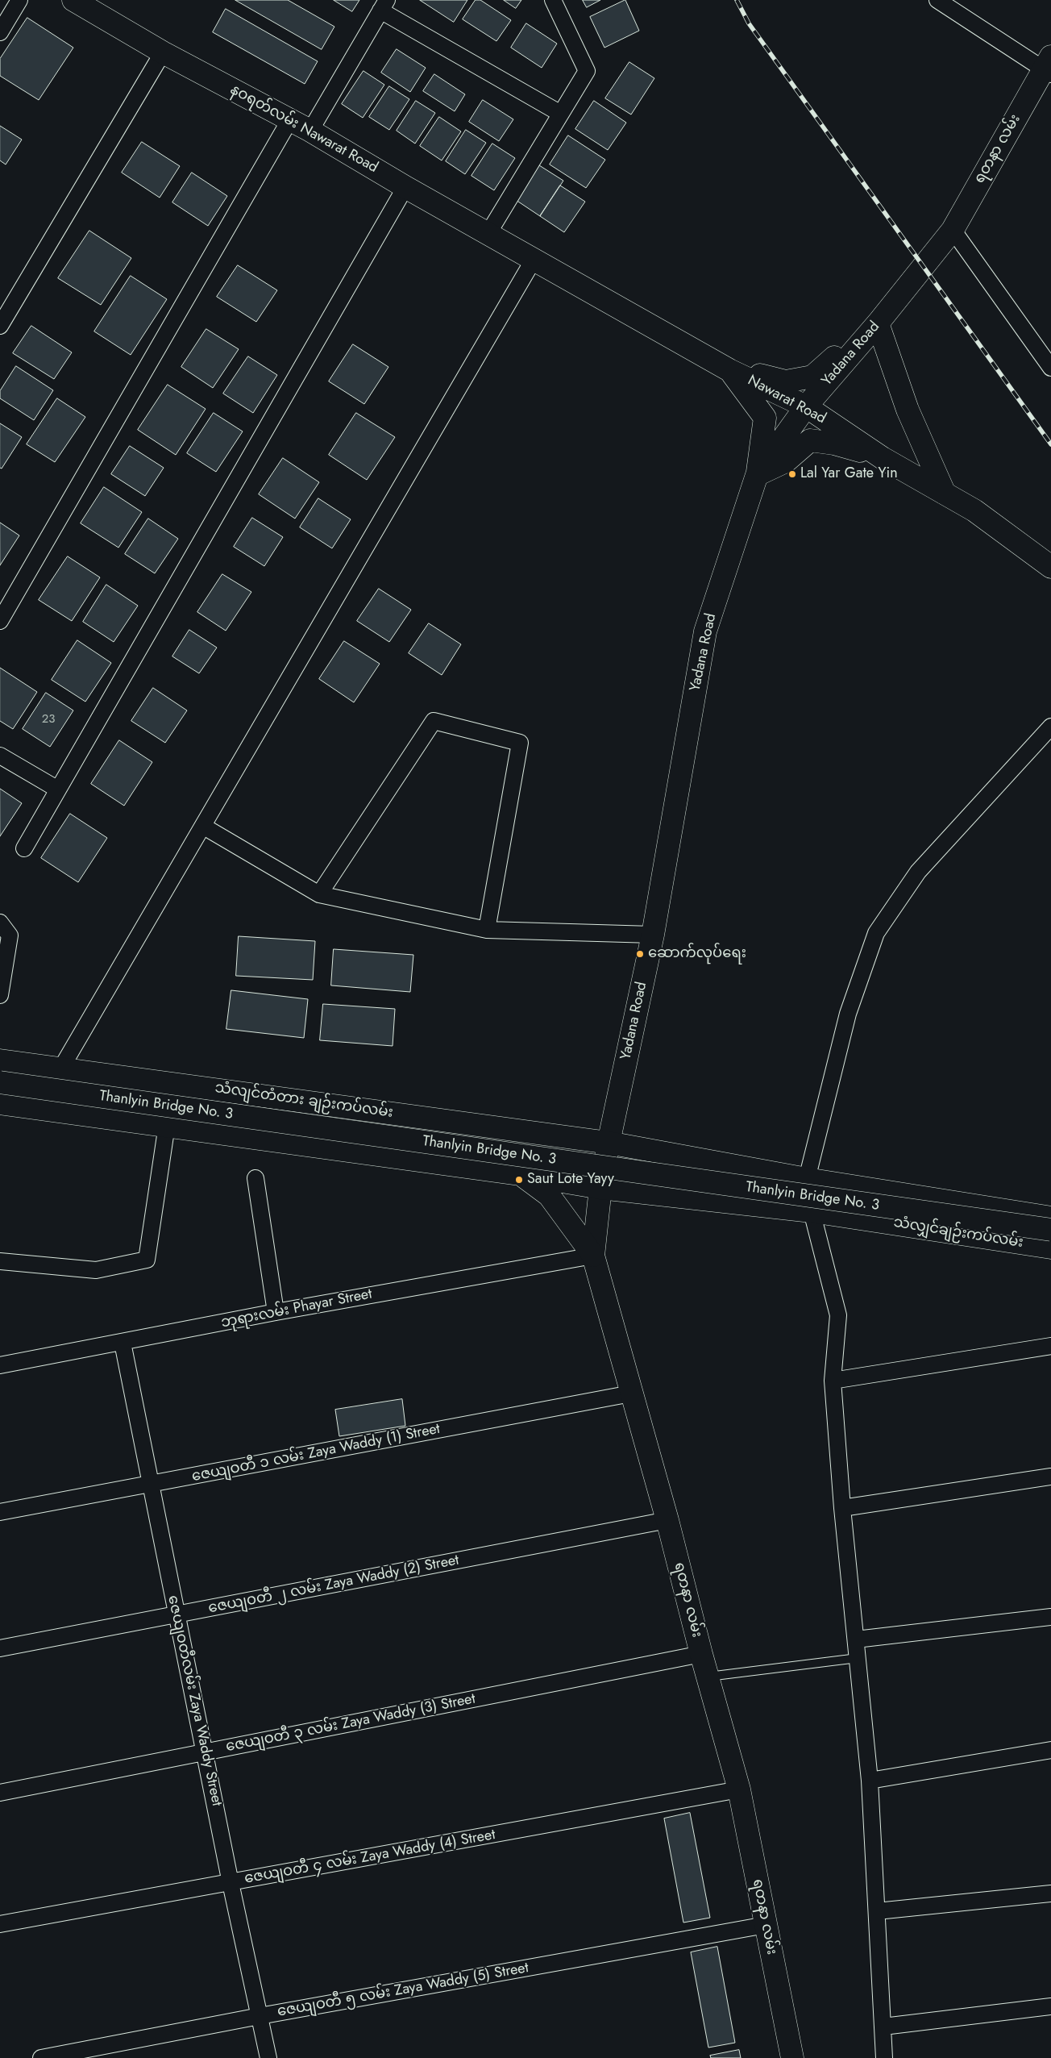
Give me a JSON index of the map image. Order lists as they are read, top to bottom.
{
  "streets": {
    "main road": [
      "နဝရတ်လမ်း Nawarat Road",
      "ရတနာ လမ်း",
      "Yadana Road",
      "Nawarat Road",
      "သံလျင်တံတား ချဉ်းကပ်လမ်း",
      "Thanlyin Bridge No. 3",
      "သံလျှင်ချဉ်းကပ်လမ်း"
    ],
    "street": [
      "ဘုရားလမ်း Phayar Street",
      "ဇေယျဝတီ ၁ လမ်း Zaya Waddy (1) Street",
      "ဇေယျဝတီ ၂ လမ်း Zaya Waddy (2) Street",
      "ဇေယျဝတီလမ်း Zaya Waddy Street",
      "ဇေယျဝတီ ၃ လမ်း Zaya Waddy (3) Street",
      "ဇေယျဝတီ ၄ လမ်း Zaya Waddy (4) Street",
      "ဇေယျဝတီ ၅ လမ်း Zaya Waddy (5) Street"
    ]
  },
  "crossings": [
    ["နဝရတ်လမ်း Nawarat Road", "Nawarat Road"],
    ["ရတနာ လမ်း", "Yadana Road"],
    ["ရတနာ လမ်း", "သံလျင်တံတား ချဉ်းကပ်လမ်း"],
    ["ရတနာ လမ်း", "သံလျှင်ချဉ်းကပ်လမ်း"],
    ["ရတနာ လမ်း", "ဘုရားလမ်း Phayar Street"],
    ["ရတနာ လမ်း", "ဇေယျဝတီ ၁ လမ်း Zaya Waddy (1) Street"],
    ["ရတနာ လမ်း", "ဇေယျဝတီ ၂ လမ်း Zaya Waddy (2) Street"],
    ["ရတနာ လမ်း", "ဇေယျဝတီ ၃ လမ်း Zaya Waddy (3) Street"],
    ["ရတနာ လမ်း", "ဇေယျဝတီ ၄ လမ်း Zaya Waddy (4) Street"],
    ["ရတနာ လမ်း", "ဇေယျဝတီ ၅ လမ်း Zaya Waddy (5) Street"],
    ["Yadana Road", "Nawarat Road"],
    ["Yadana Road", "သံလျင်တံတား ချဉ်းကပ်လမ်း"],
    ["Yadana Road", "သံလျှင်ချဉ်းကပ်လမ်း"],
    ["သံလျင်တံတား ချဉ်းကပ်လမ်း", "သံလျှင်ချဉ်းကပ်လမ်း"],
    ["ဘုရားလမ်း Phayar Street", "ဇေယျဝတီလမ်း Zaya Waddy Street"],
    ["ဇေယျဝတီ ၁ လမ်း Zaya Waddy (1) Street", "ဇေယျဝတီလမ်း Zaya Waddy Street"],
    ["ဇေယျဝတီ ၂ လမ်း Zaya Waddy (2) Street", "ဇေယျဝတီလမ်း Zaya Waddy Street"],
    ["ဇေယျဝတီလမ်း Zaya Waddy Street", "ဇေယျဝတီ ၃ လမ်း Zaya Waddy (3) Street"],
    ["ဇေယျဝတီလမ်း Zaya Waddy Street", "ဇေယျဝတီ ၄ လမ်း Zaya Waddy (4) Street"],
    ["ဇေယျဝတီလမ်း Zaya Waddy Street", "ဇေယျဝတီ ၅ လမ်း Zaya Waddy (5) Street"]
  ],
  "places": ["Lal Yar Gate Yin", "ဆောက်လုပ်ရေး", "Saut Lote Yayy"],
  "house_numbers": ["23"]
}
